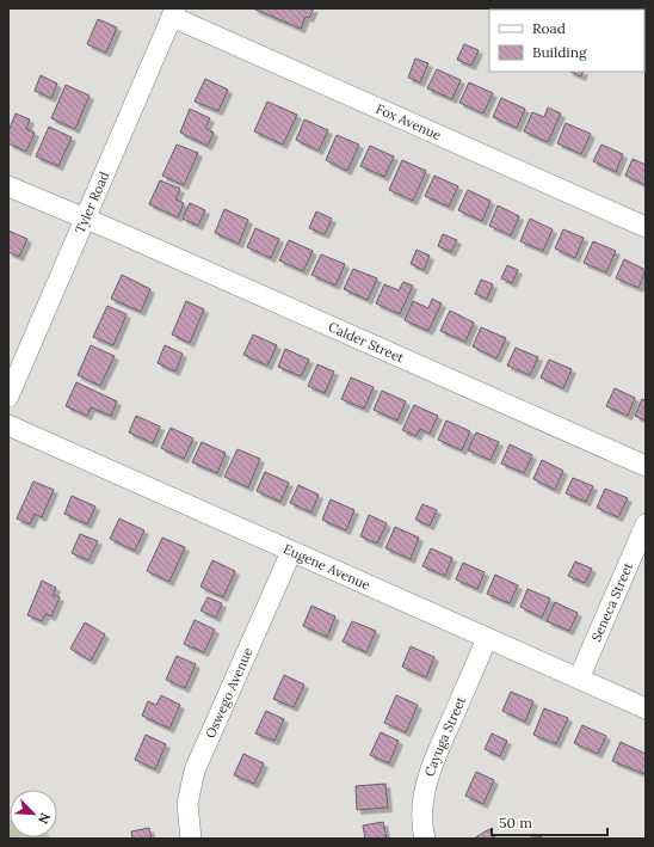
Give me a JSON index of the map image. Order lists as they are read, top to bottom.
{
  "streets": {
    "street": [
      "Fox Avenue",
      "Tyler Road",
      "Calder Street",
      "Eugene Avenue",
      "Seneca Street",
      "Oswego Avenue",
      "Cayuga Street"
    ]
  },
  "crossings": [
    ["Fox Avenue", "Tyler Road"],
    ["Tyler Road", "Calder Street"],
    ["Eugene Avenue", "Seneca Street"],
    ["Eugene Avenue", "Oswego Avenue"],
    ["Eugene Avenue", "Cayuga Street"]
  ],
  "legend": ["Road", "Building"],
  "scale_bar": "50 m",
  "north": "bottom right"
}
